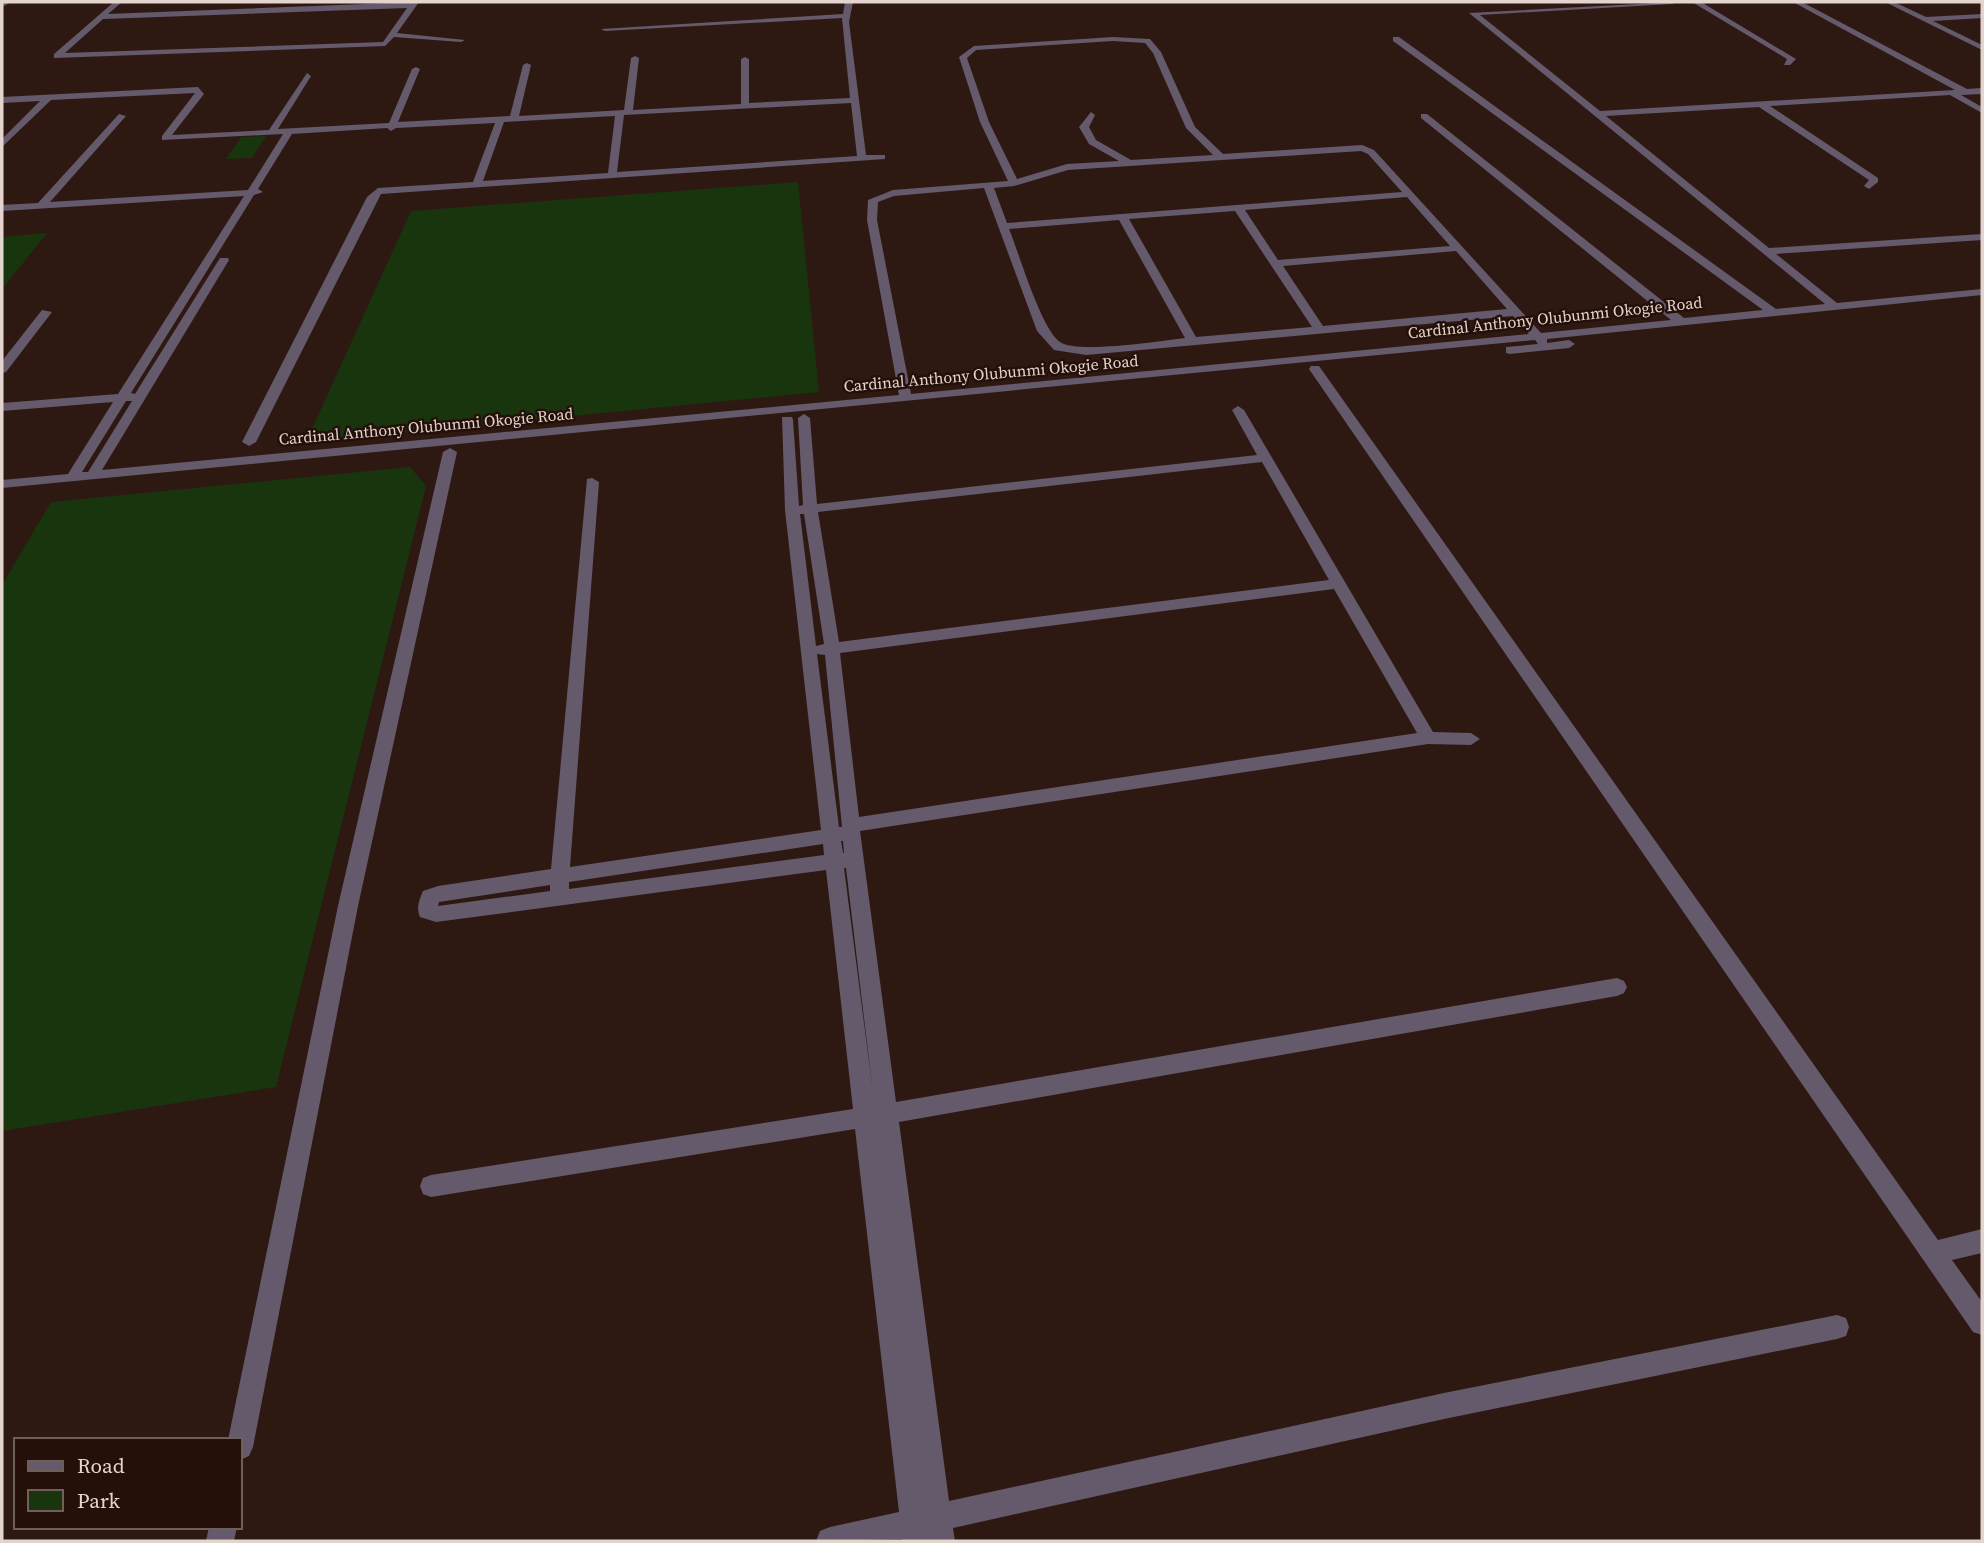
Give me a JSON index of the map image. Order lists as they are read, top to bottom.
{
  "streets": {
    "street": ["Cardinal Anthony Olubunmi Okogie Road"]
  },
  "legend": ["Road", "Park"]
}
